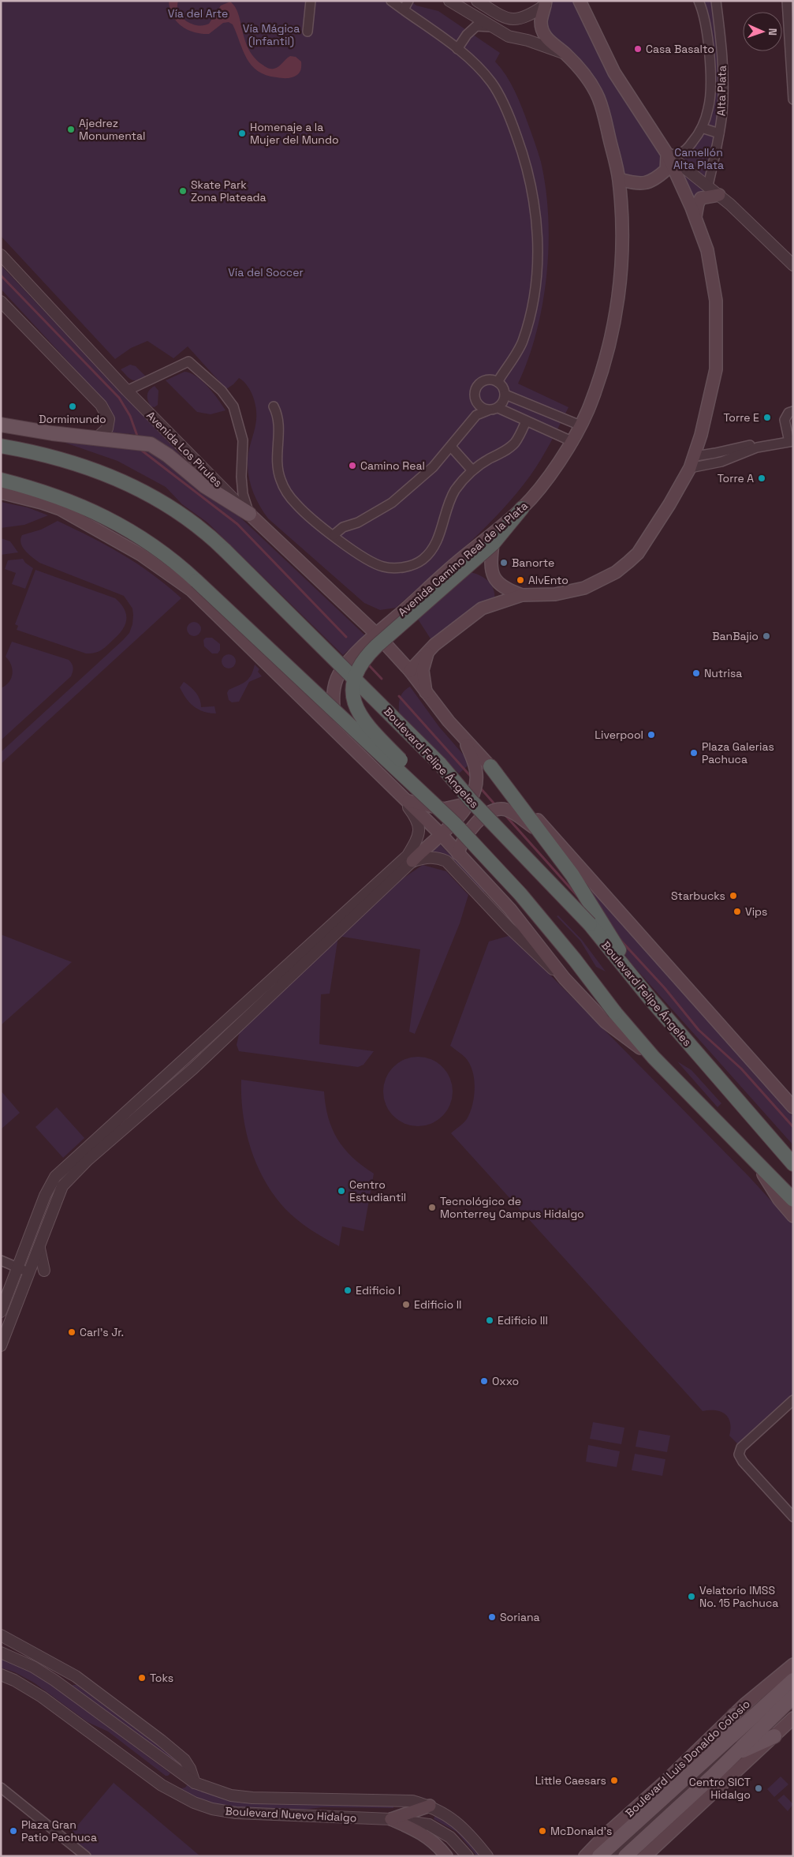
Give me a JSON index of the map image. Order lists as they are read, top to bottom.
{
  "streets": {
    "highway": ["Boulevard Felipe Ángeles"],
    "main road": ["Avenida Los Pirules", "Avenida Camino Real de la Plata", "Boulevard Luis Donaldo Colosio"],
    "street": ["Alta Plata", "Boulevard Nuevo Hidalgo"]
  },
  "crossings": [
    ["Avenida Los Pirules", "Avenida Camino Real de la Plata"]
  ],
  "parks": [
    "Vía del Arte",
    "Vía Mágica (Infantil)",
    "Camellón Alta Plata",
    "Vía del Soccer"
  ],
  "places": [
    "Casa Basalto",
    "Ajedrez Monumental",
    "Homenaje a la Mujer del Mundo",
    "Skate Park Zona Plateada",
    "Dormimundo",
    "Torre E",
    "Camino Real",
    "Torre A",
    "Banorte",
    "AlvEnto",
    "BanBajio",
    "Nutrisa",
    "Liverpool",
    "Plaza Galerias Pachuca",
    "Starbucks",
    "Vips",
    "Centro Estudiantil",
    "Tecnológico de Monterrey Campus Hidalgo",
    "Edificio I",
    "Edificio II",
    "Edificio III",
    "Carl's Jr.",
    "Oxxo",
    "Velatorio IMSS No. 15 Pachuca",
    "Soriana",
    "Toks",
    "Little Caesars",
    "Centro SICT Hidalgo",
    "Plaza Gran Patio Pachuca",
    "McDonald's"
  ],
  "north": "right"
}
